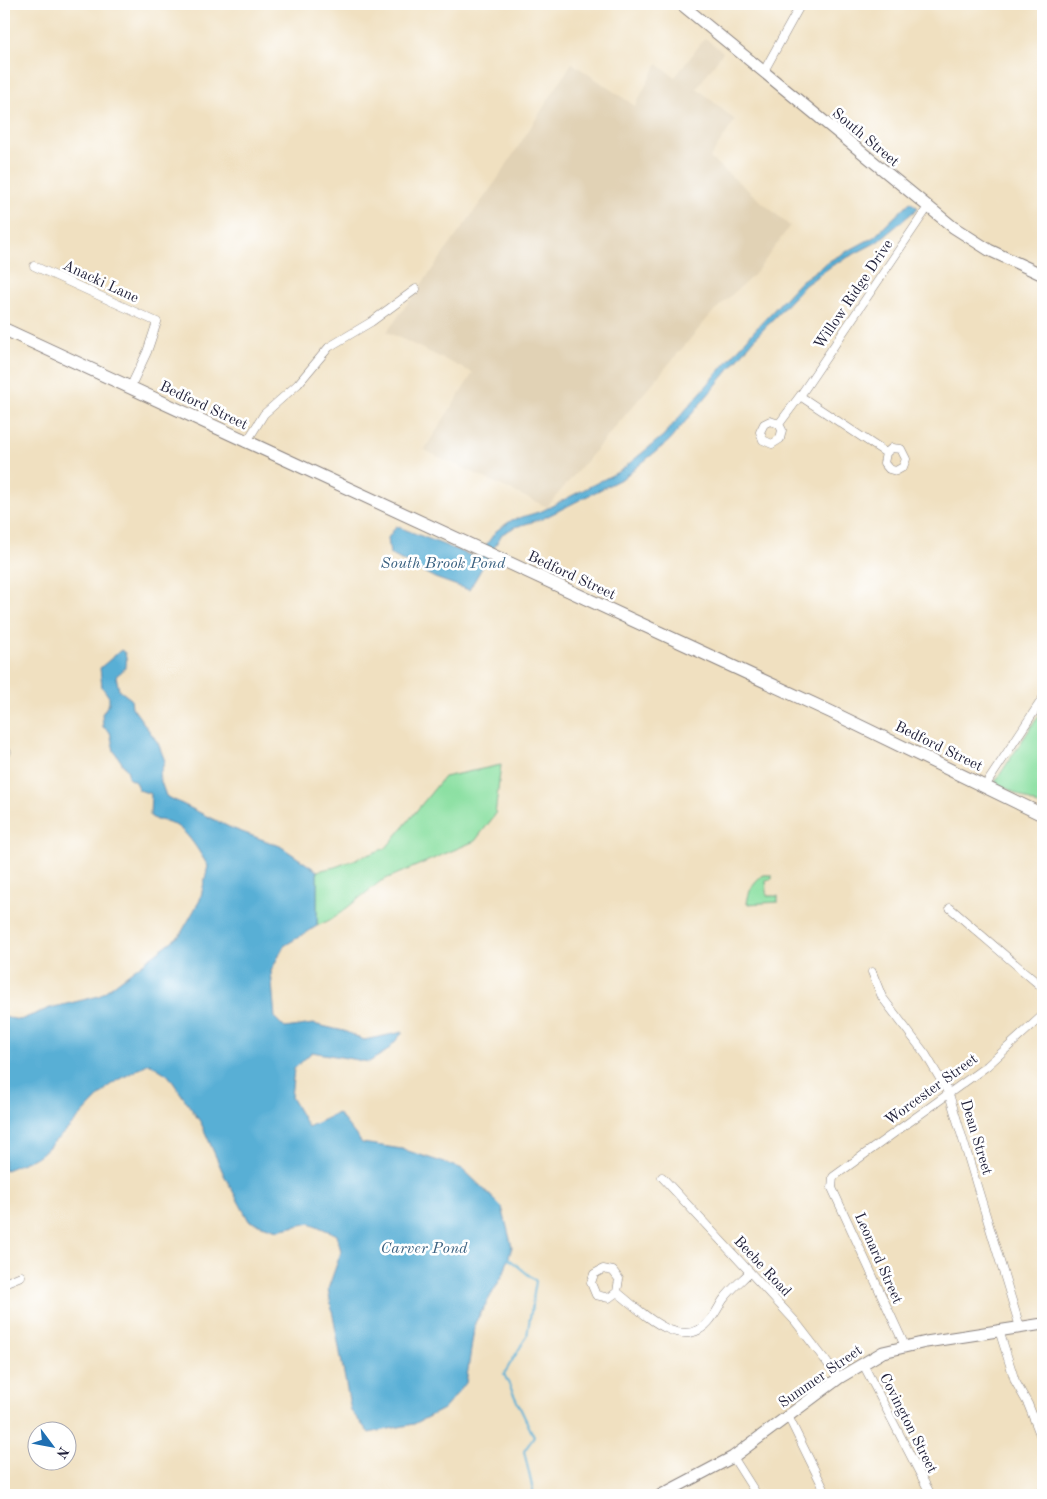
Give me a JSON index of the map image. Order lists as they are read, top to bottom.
{
  "streets": {
    "main road": ["Bedford Street"],
    "street": [
      "South Street",
      "Anacki Lane",
      "Willow Ridge Drive",
      "Worcester Street",
      "Dean Street",
      "Leonard Street",
      "Beebe Road",
      "Summer Street",
      "Covington Street"
    ]
  },
  "crossings": [
    ["South Street", "Willow Ridge Drive"],
    ["Anacki Lane", "Bedford Street"],
    ["Worcester Street", "Dean Street"],
    ["Worcester Street", "Leonard Street"],
    ["Dean Street", "Summer Street"],
    ["Leonard Street", "Summer Street"],
    ["Beebe Road", "Summer Street"],
    ["Summer Street", "Covington Street"]
  ],
  "water": ["South Brook Pond", "Carver Pond"],
  "north": "bottom right"
}
